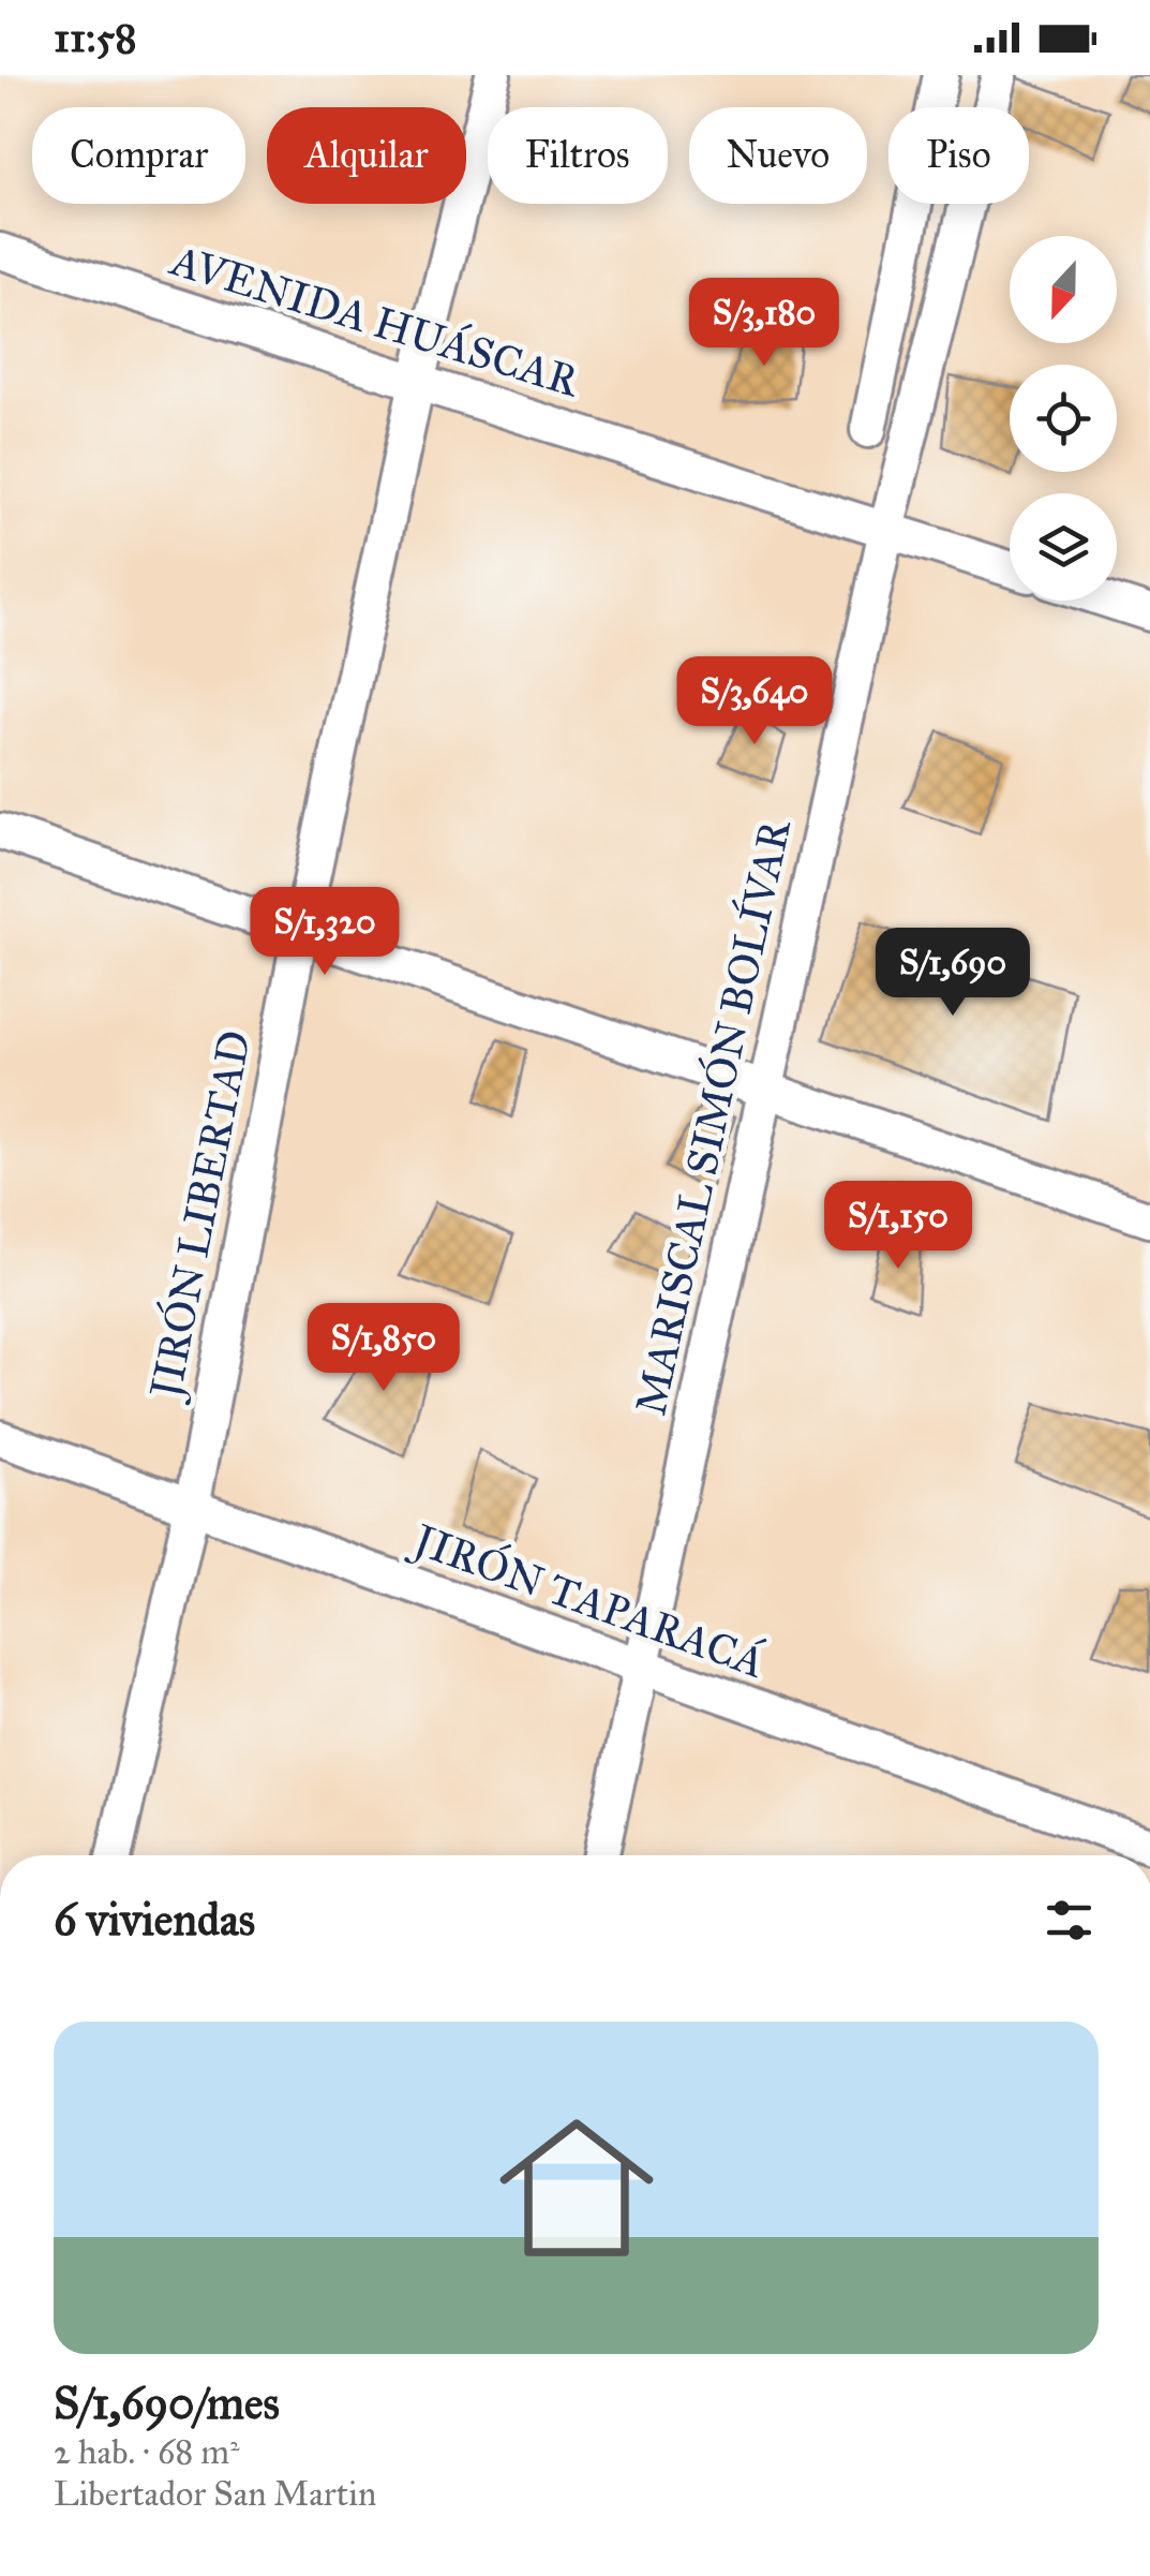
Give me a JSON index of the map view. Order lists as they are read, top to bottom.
{
  "streets": {
    "street": [
      "AVENIDA HUÁSCAR",
      "MARISCAL SIMÓN BOLÍVAR",
      "JIRÓN LIBERTAD",
      "JIRÓN TAPARACÁ"
    ]
  },
  "crossings": [
    ["AVENIDA HUÁSCAR", "MARISCAL SIMÓN BOLÍVAR"],
    ["AVENIDA HUÁSCAR", "JIRÓN LIBERTAD"],
    ["MARISCAL SIMÓN BOLÍVAR", "JIRÓN TAPARACÁ"],
    ["JIRÓN LIBERTAD", "JIRÓN TAPARACÁ"]
  ],
  "north": "bottom",
  "page": {
    "status": "11:58",
    "chip": [
      "Comprar",
      "Alquilar",
      "Filtros",
      "Nuevo",
      "Piso"
    ],
    "price": [
      "S/3,180",
      "S/3,640",
      "S/1,320",
      "S/1,690",
      "S/1,150",
      "S/1,850"
    ],
    "heading": "6 viviendas",
    "list": [
      {
        "name": "S/1,690/mes",
        "note": "2 hab. · 68 m² · Libertador San Martin"
      }
    ]
  }
}
